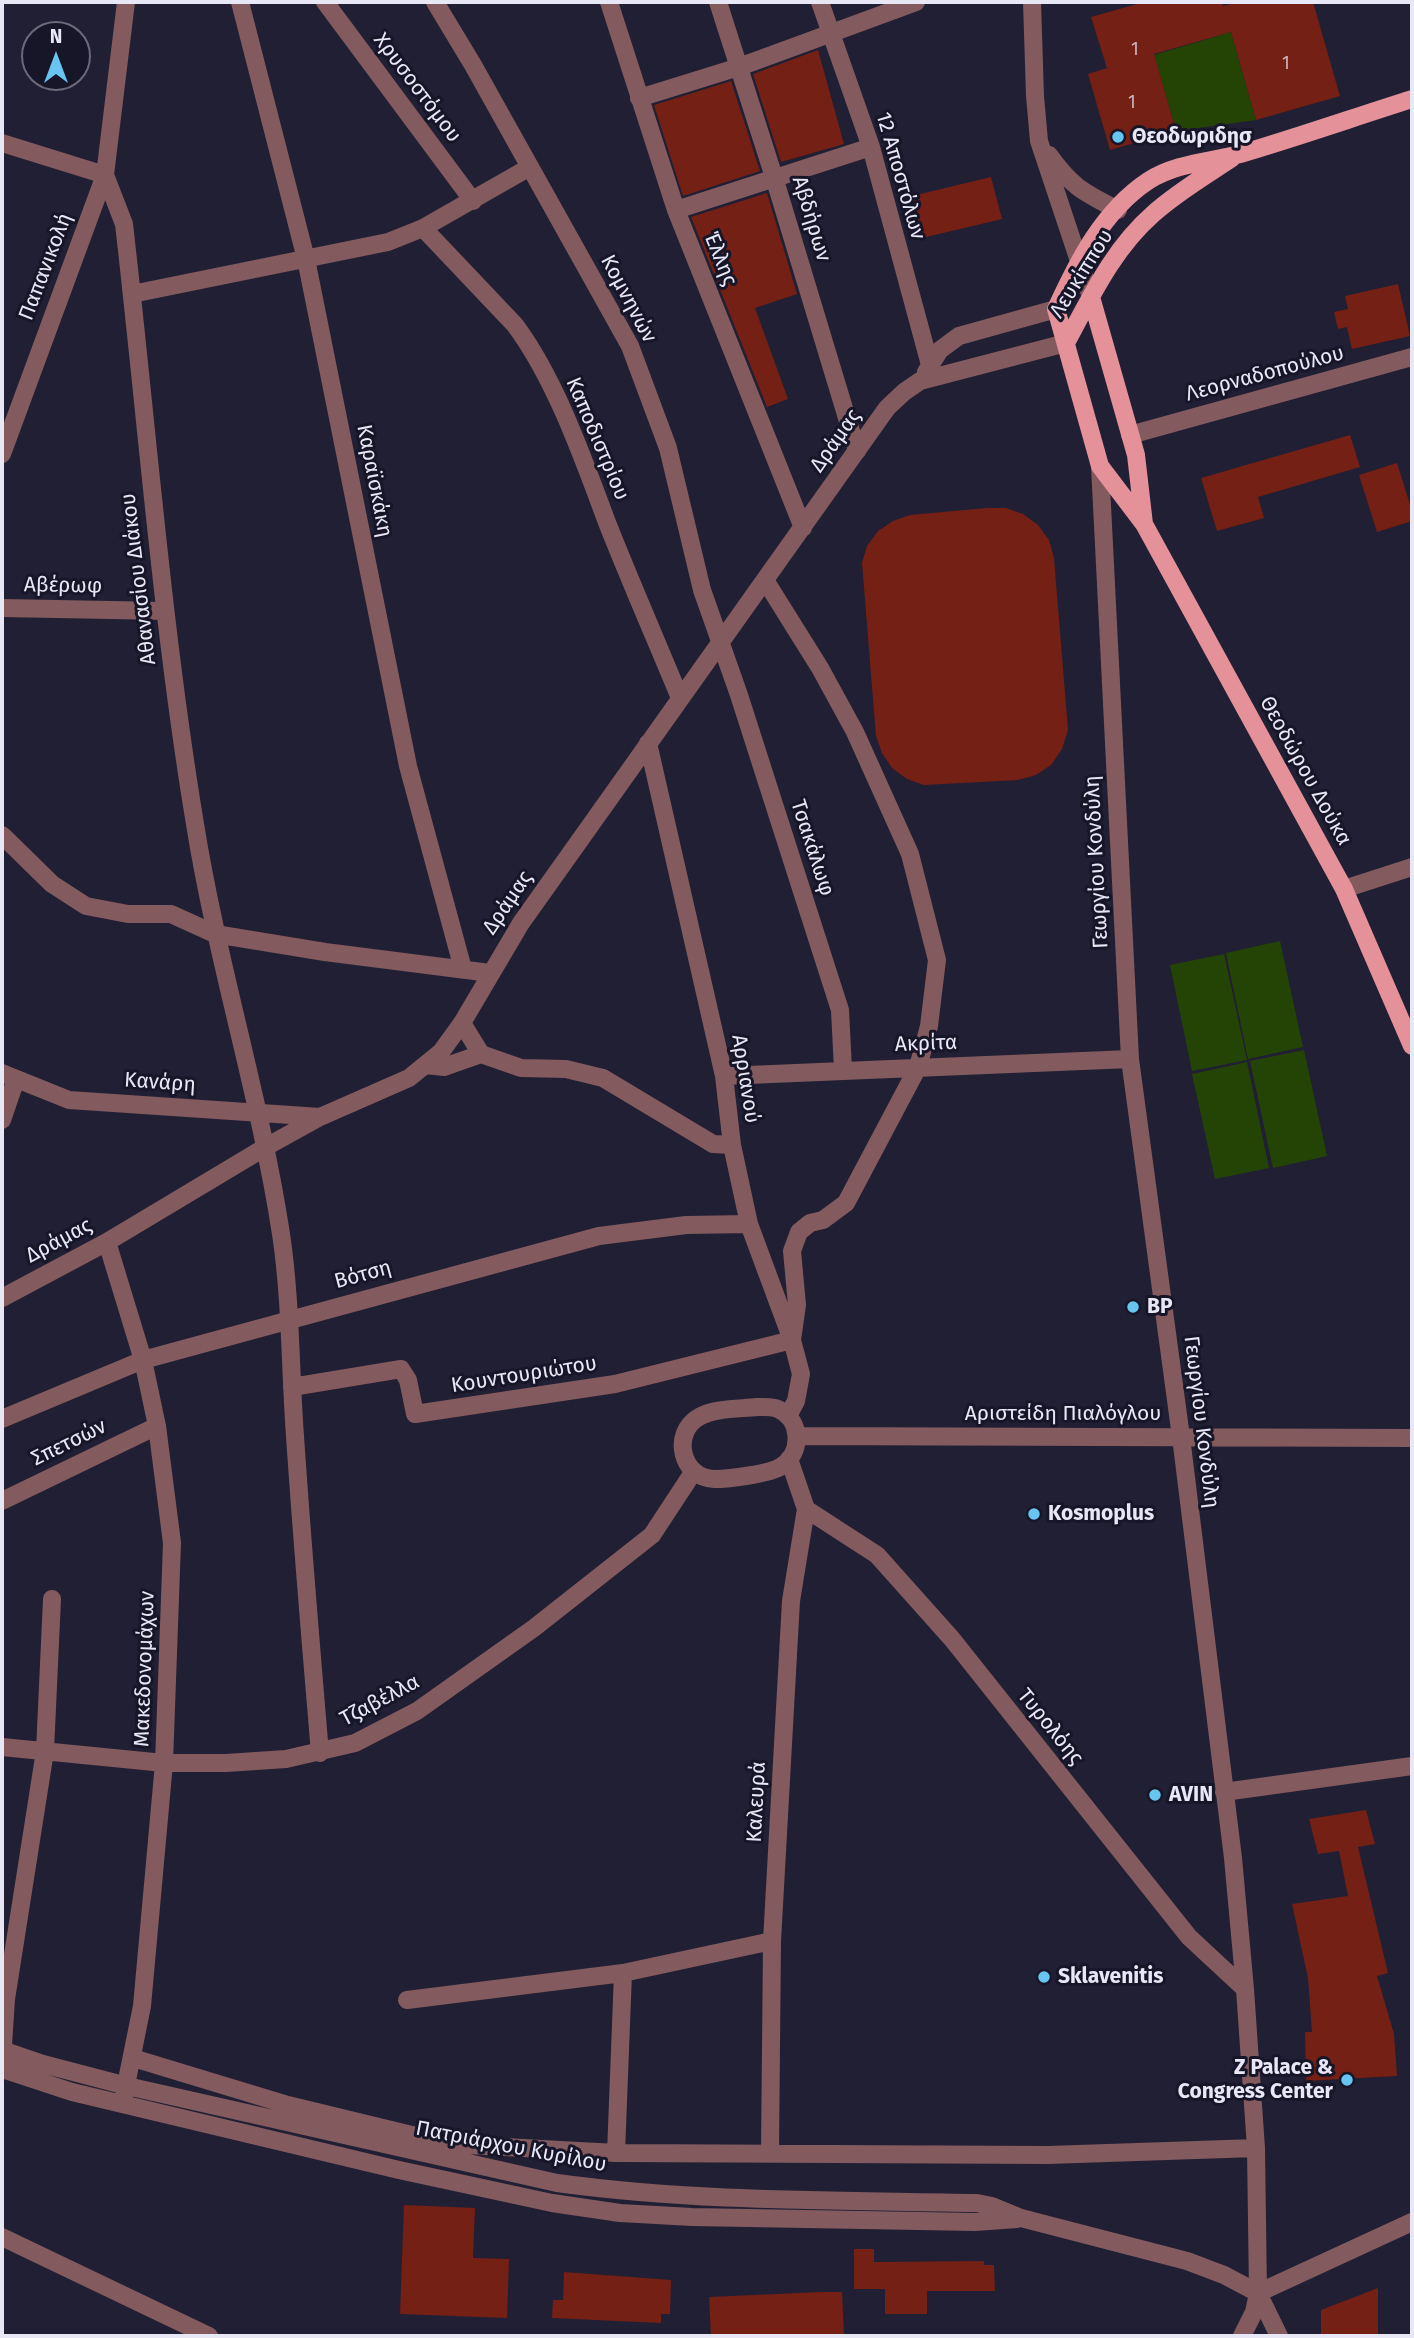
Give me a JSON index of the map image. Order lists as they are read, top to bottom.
{
  "streets": {
    "main road": ["Λευκίππου", "Θεοδώρου Δούκα"],
    "street": [
      "Χρυσοστόμου",
      "12 Αποστόλων",
      "Αβδήρων",
      "Έλλης",
      "Παπανικολή",
      "Κομνηνών",
      "Λεορναδοπούλου",
      "Καποδιστρίου",
      "Δράμας",
      "Καραϊσκάκη",
      "Αθανασίου Διάκου",
      "Αβέρωφ",
      "Τσακάλωφ",
      "Γεωργίου Κονδύλη",
      "Ακρίτα",
      "Αρριανού",
      "Κανάρη",
      "Βότση",
      "Κουντουριώτου",
      "Αριστείδη Πιαλόγλου",
      "Σπετσών",
      "Μακεδονομάχων",
      "Τζαβέλλα",
      "Τυρολόης",
      "Καλευρά",
      "Πατριάρχου Κυρίλου"
    ]
  },
  "crossings": [
    ["12 Αποστόλων", "Δράμας"],
    ["Αβδήρων", "Δράμας"],
    ["Έλλης", "Δράμας"],
    ["Παπανικολή", "Αθανασίου Διάκου"],
    ["Λευκίππου", "Δράμας"],
    ["Λευκίππου", "Θεοδώρου Δούκα"],
    ["Κομνηνών", "Δράμας"],
    ["Κομνηνών", "Τσακάλωφ"],
    ["Λεορναδοπούλου", "Θεοδώρου Δούκα"],
    ["Καποδιστρίου", "Δράμας"],
    ["Δράμας", "Αθανασίου Διάκου"],
    ["Δράμας", "Θεοδώρου Δούκα"],
    ["Δράμας", "Τσακάλωφ"],
    ["Δράμας", "Αρριανού"],
    ["Δράμας", "Κανάρη"],
    ["Δράμας", "Μακεδονομάχων"],
    ["Αθανασίου Διάκου", "Αβέρωφ"],
    ["Αθανασίου Διάκου", "Κανάρη"],
    ["Θεοδώρου Δούκα", "Γεωργίου Κονδύλη"],
    ["Τσακάλωφ", "Ακρίτα"],
    ["Γεωργίου Κονδύλη", "Ακρίτα"],
    ["Γεωργίου Κονδύλη", "Αριστείδη Πιαλόγλου"],
    ["Γεωργίου Κονδύλη", "Τυρολόης"],
    ["Γεωργίου Κονδύλη", "Πατριάρχου Κυρίλου"],
    ["Ακρίτα", "Αρριανού"],
    ["Αρριανού", "Βότση"],
    ["Αρριανού", "Κουντουριώτου"],
    ["Αρριανού", "Αριστείδη Πιαλόγλου"],
    ["Αρριανού", "Τζαβέλλα"],
    ["Αρριανού", "Καλευρά"],
    ["Βότση", "Μακεδονομάχων"],
    ["Αριστείδη Πιαλόγλου", "Τζαβέλλα"],
    ["Αριστείδη Πιαλόγλου", "Καλευρά"],
    ["Σπετσών", "Μακεδονομάχων"],
    ["Μακεδονομάχων", "Τζαβέλλα"],
    ["Μακεδονομάχων", "Πατριάρχου Κυρίλου"],
    ["Τζαβέλλα", "Καλευρά"],
    ["Τυρολόης", "Καλευρά"]
  ],
  "places": [
    "Θεοδωριδησ",
    "BP",
    "Kosmoplus",
    "AVIN",
    "Sklavenitis",
    "Z Palace & Congress Center"
  ],
  "house_numbers": ["1", "1", "1"],
  "north": "top"
}
